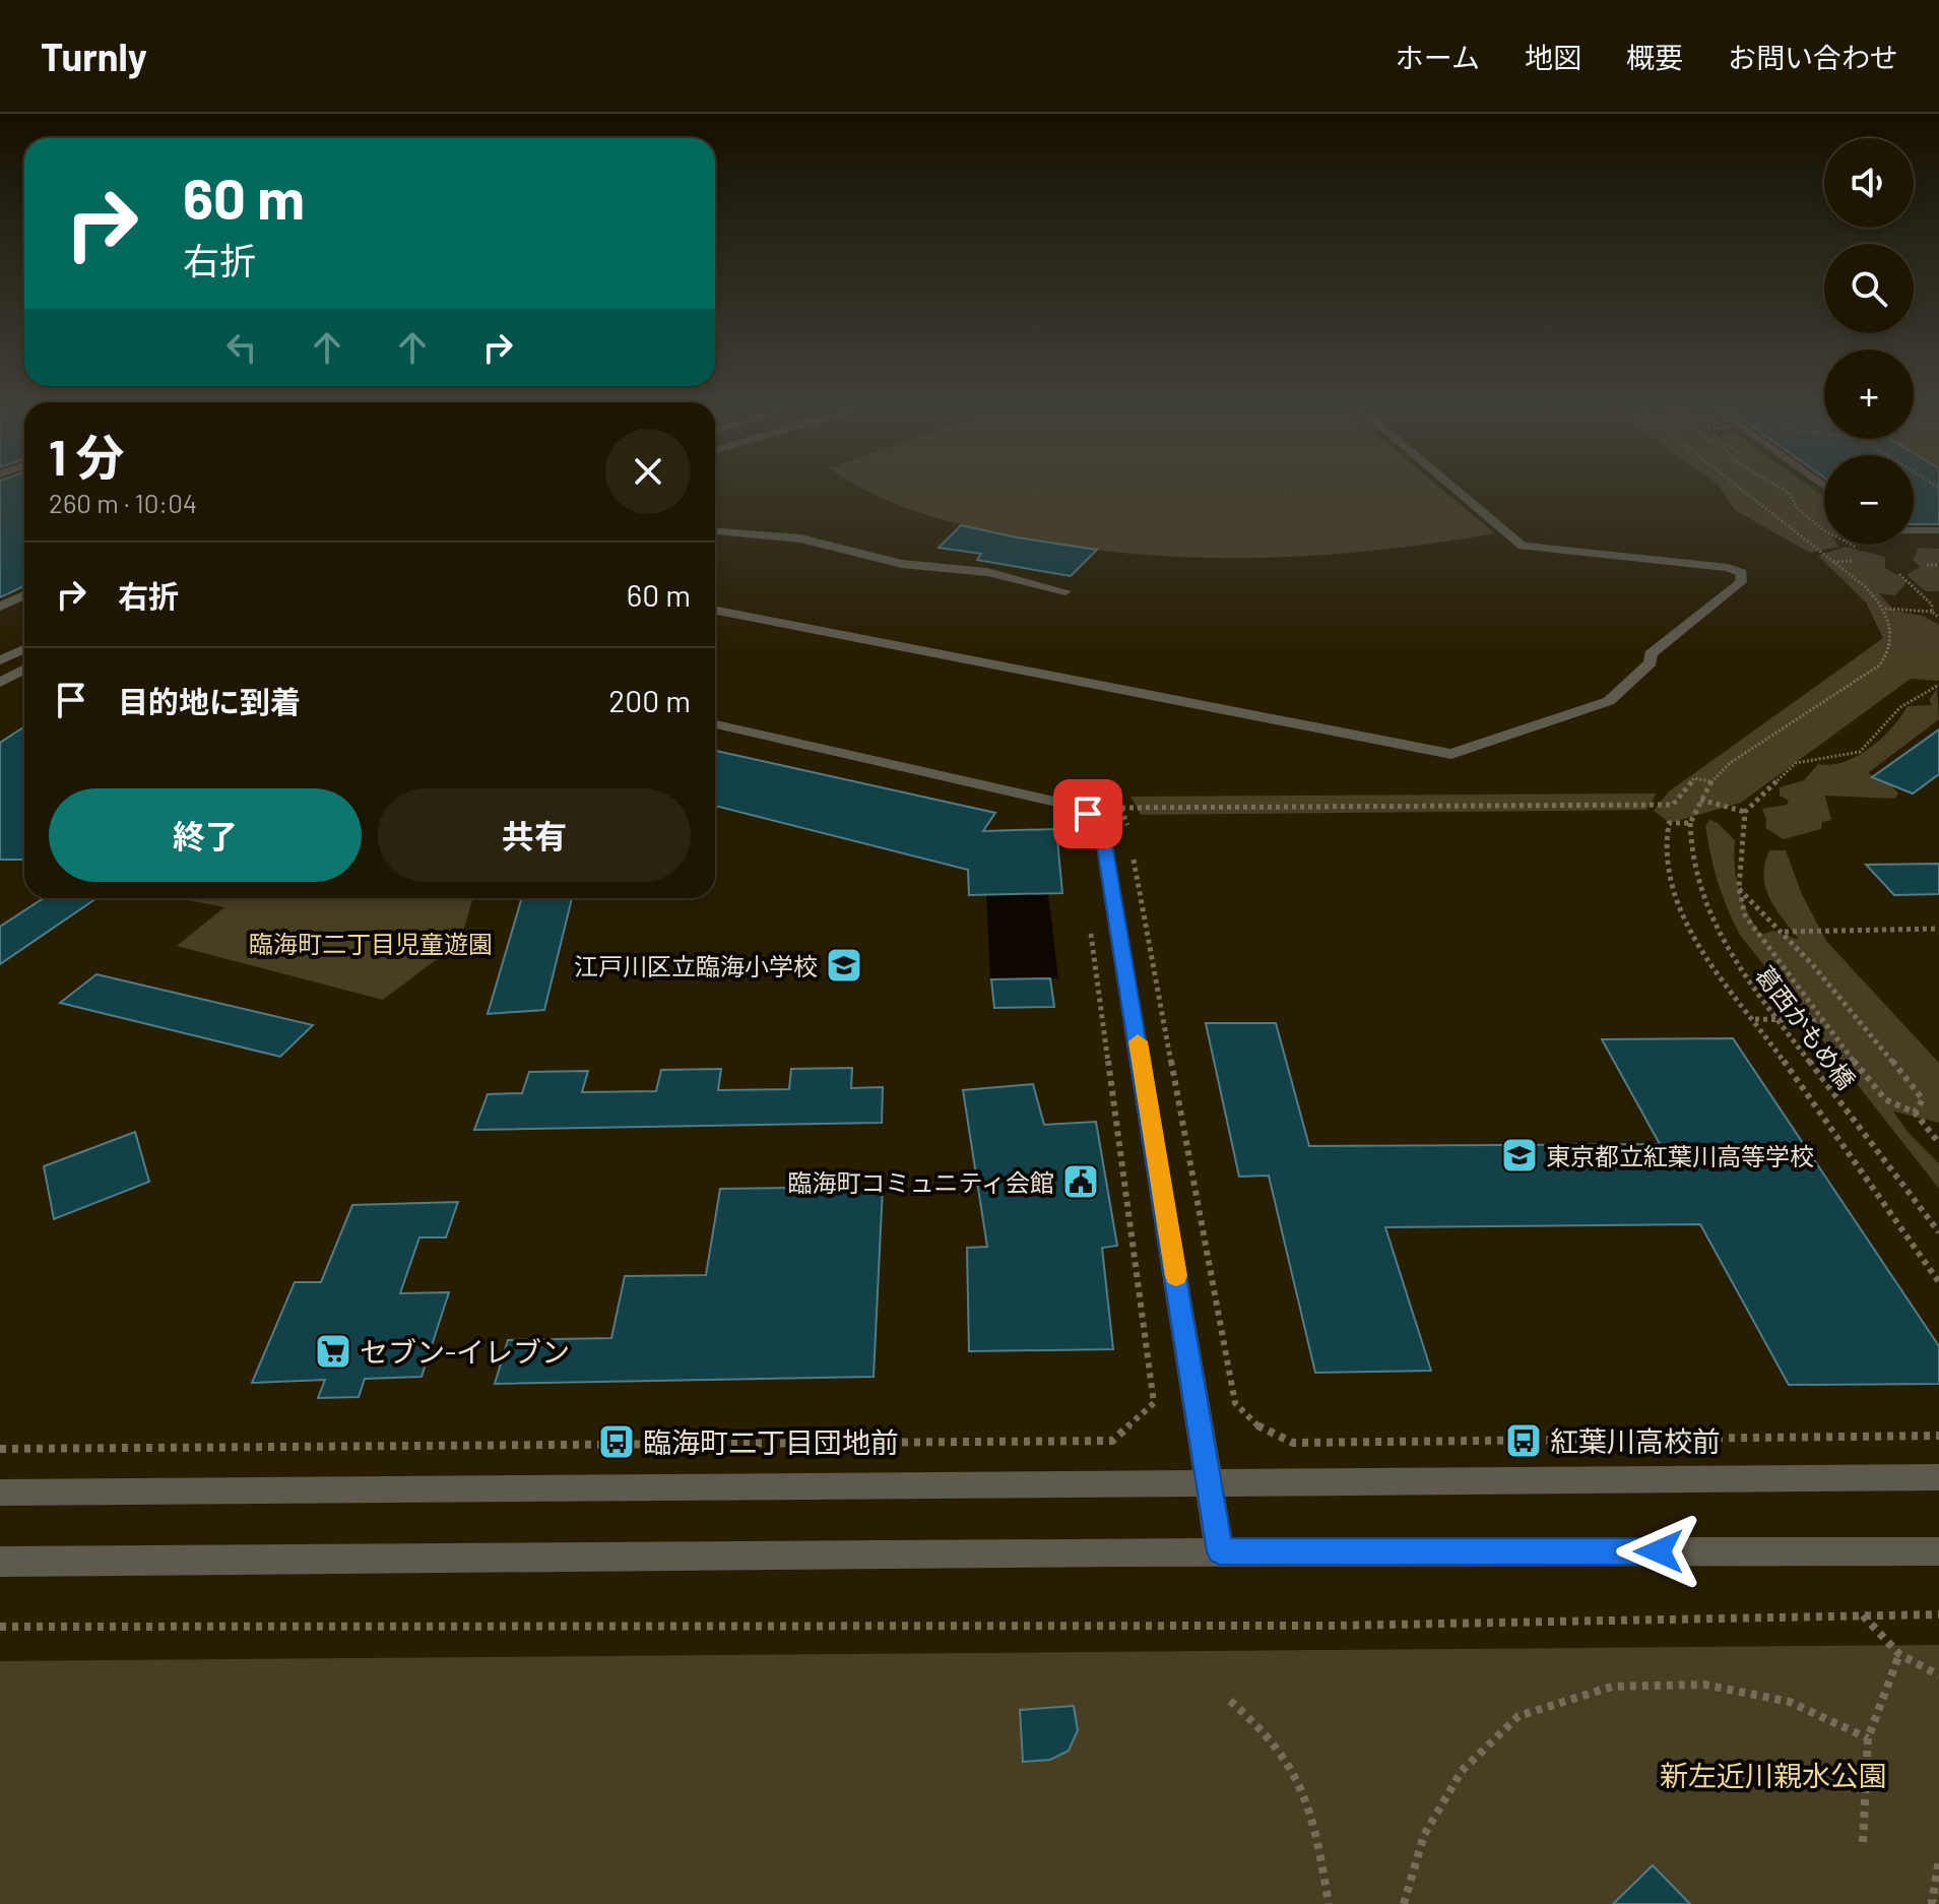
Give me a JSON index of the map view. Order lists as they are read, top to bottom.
{
  "streets": {
    "path": ["葛西かもめ橋"]
  },
  "parks": ["臨海町二丁目児童遊園", "新左近川親水公園"],
  "places": {
    "school or university": ["江戸川区立臨海小学校", "東京都立紅葉川高等学校"],
    "public building": ["臨海町コミュニティ会館"],
    "supermarket": ["セブン-イレブン"],
    "bus stop": ["紅葉川高校前", "臨海町二丁目団地前"]
  },
  "page": {
    "header": "Turnly",
    "nav": [
      "ホーム",
      "地図",
      "概要",
      "お問い合わせ"
    ],
    "map_buttons": ["+", "−"],
    "turn": ["60 m", "右折"],
    "heading": ["1 分", "260 m · 10:04"],
    "list": [
      {
        "name": "右折",
        "value": "60 m"
      },
      {
        "name": "目的地に到着",
        "value": "200 m"
      }
    ],
    "buttons": ["終了", "共有"]
  }
}
